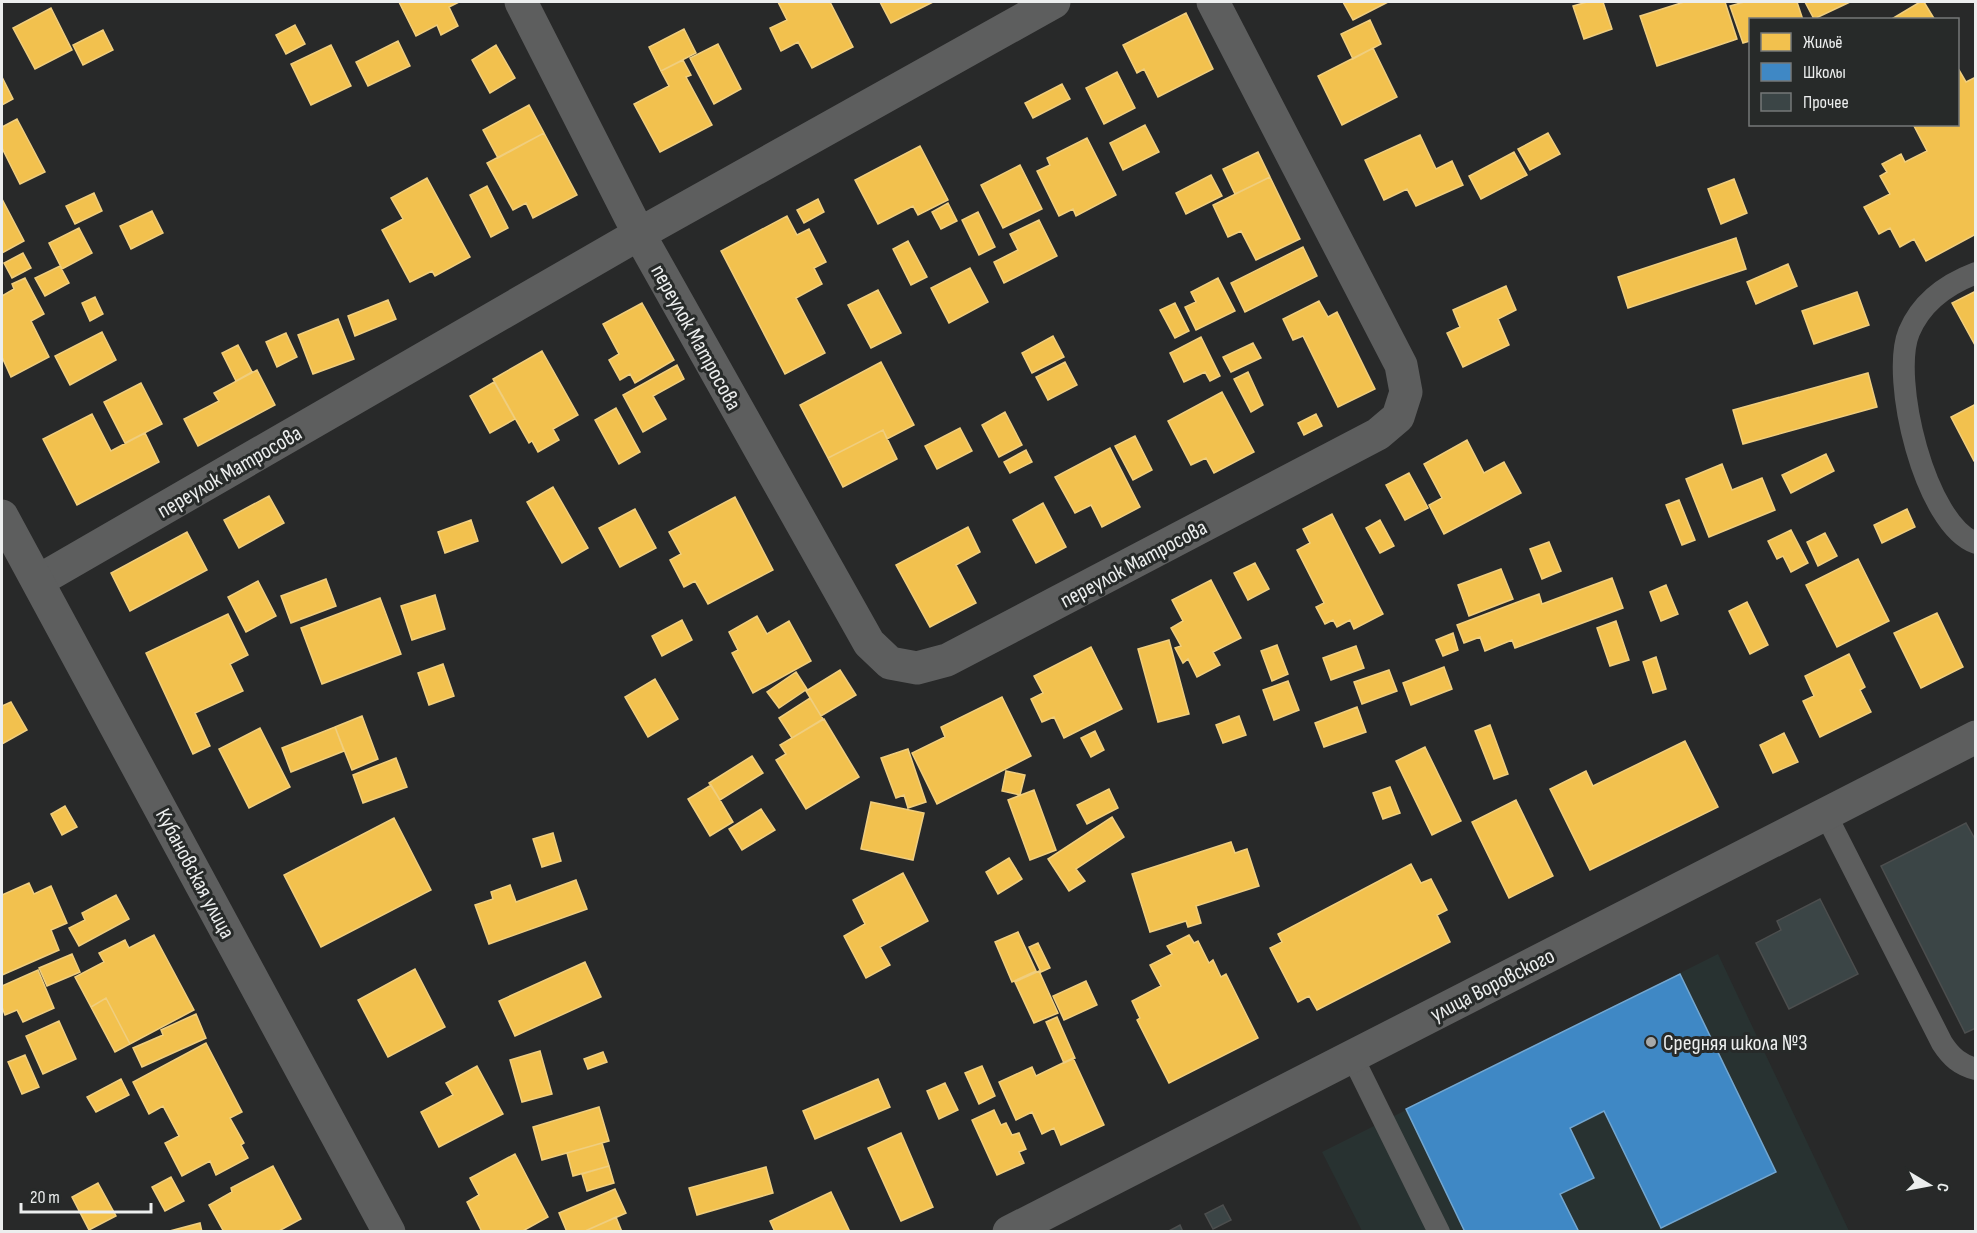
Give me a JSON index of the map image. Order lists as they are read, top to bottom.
{
  "streets": {
    "street": ["переулок Матросова", "Кубановская улица", "улица Воровского"]
  },
  "crossings": [
    ["переулок Матросова", "Кубановская улица"]
  ],
  "places": ["Средняя школа №3"],
  "legend": ["Жильё", "Школы", "Прочее"],
  "scale_bar": "20 m",
  "north": "right"
}
